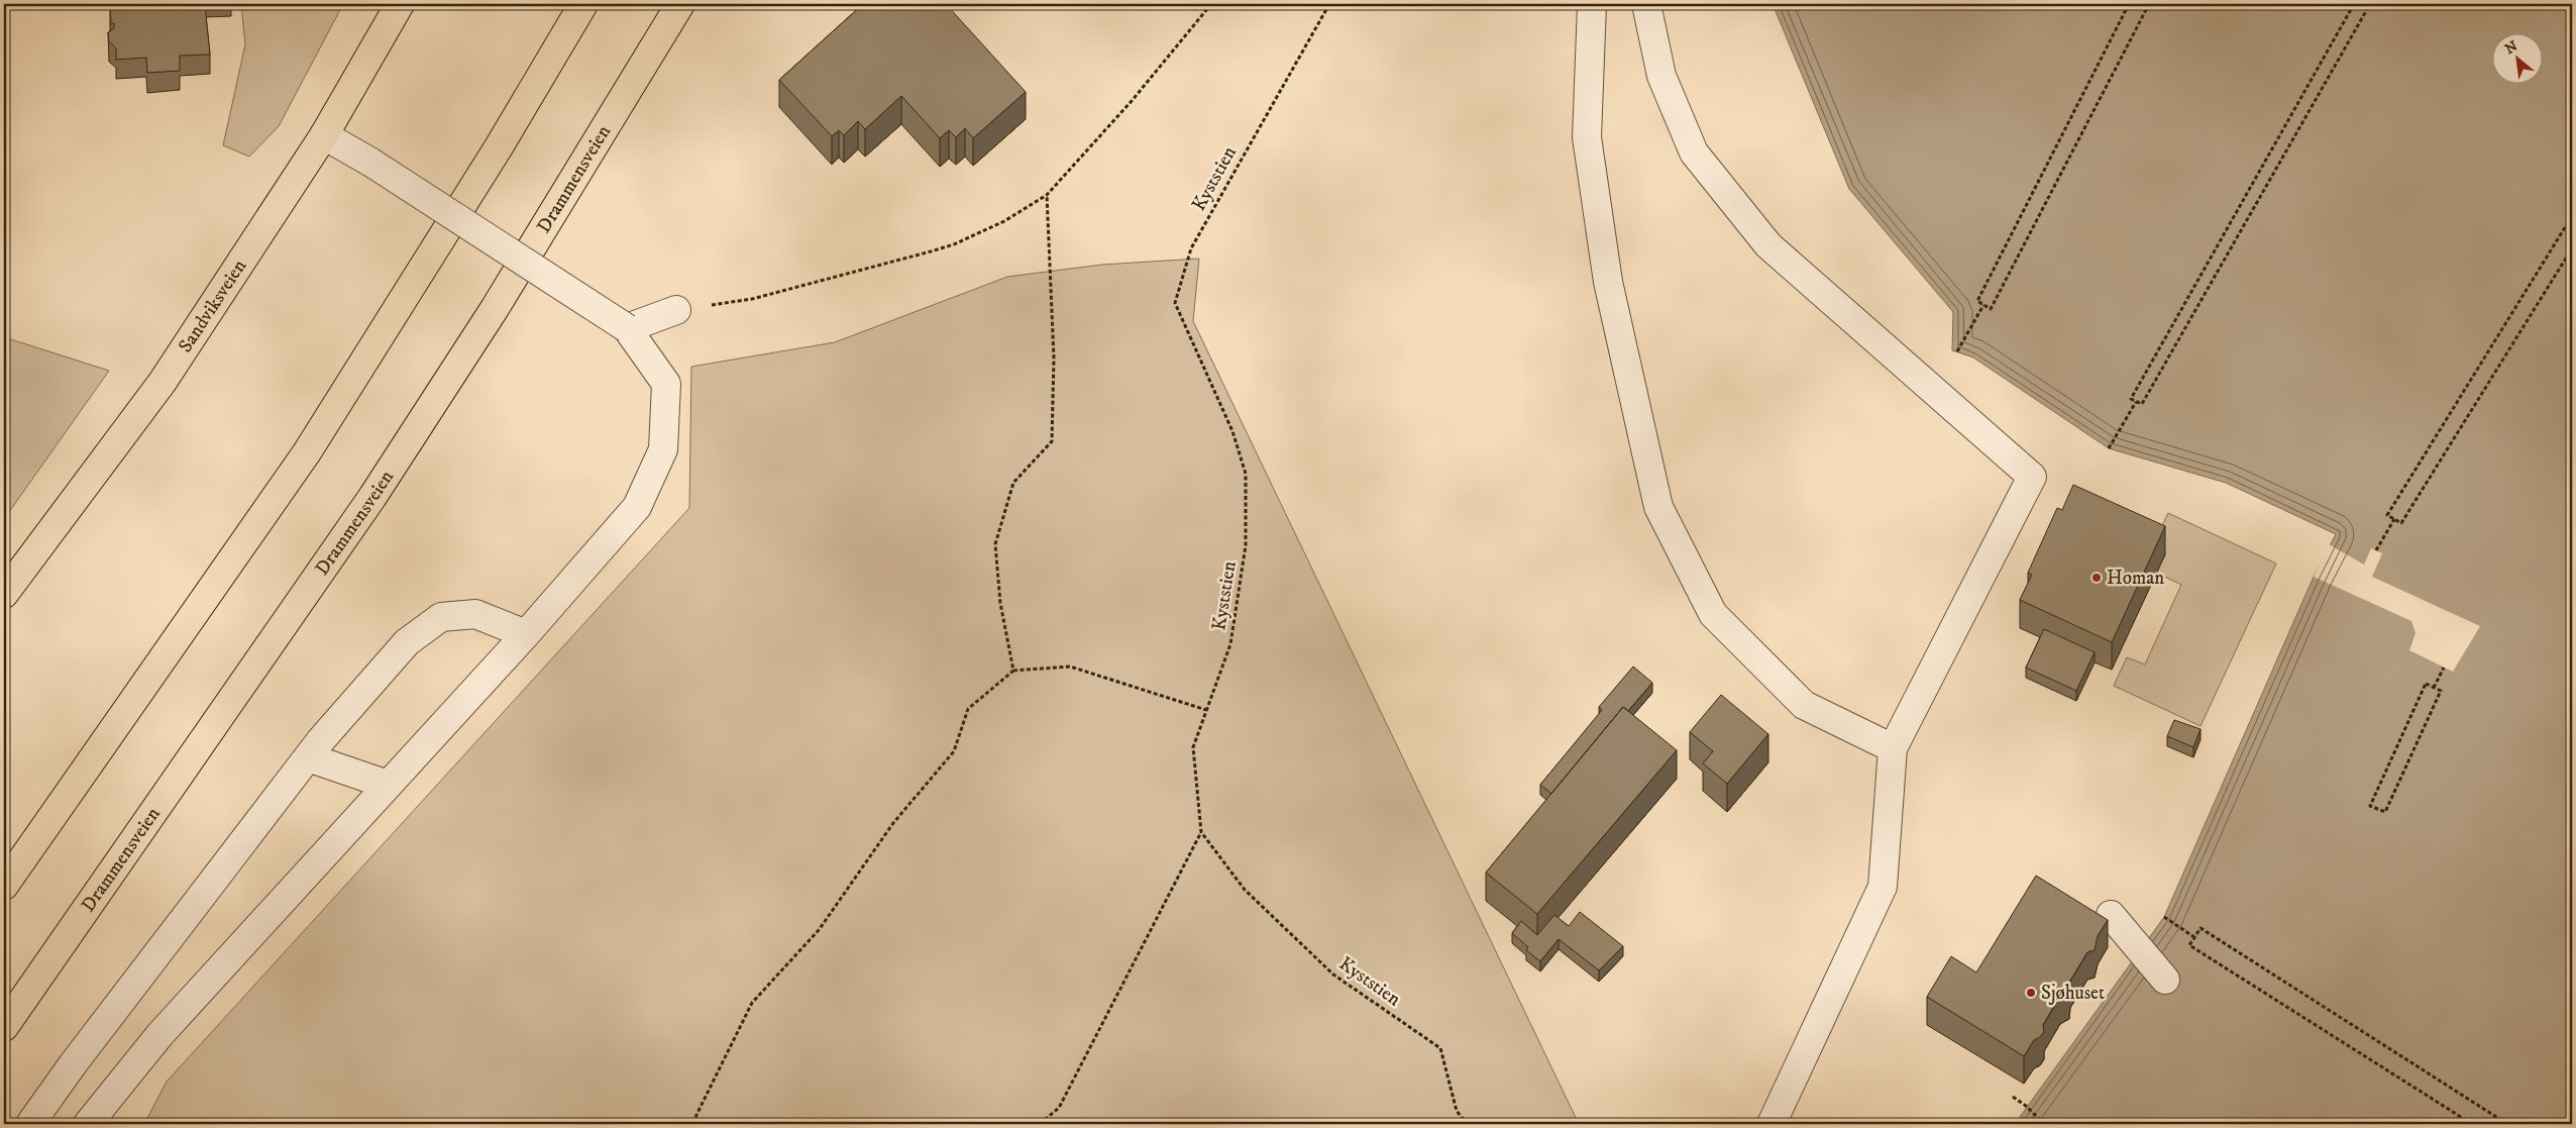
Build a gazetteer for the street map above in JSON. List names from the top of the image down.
{
  "streets": {
    "main road": ["Drammensveien", "Sandviksveien"],
    "path": ["Kyststien"]
  },
  "places": ["Homan", "Sjøhuset"],
  "north": "top left"
}
